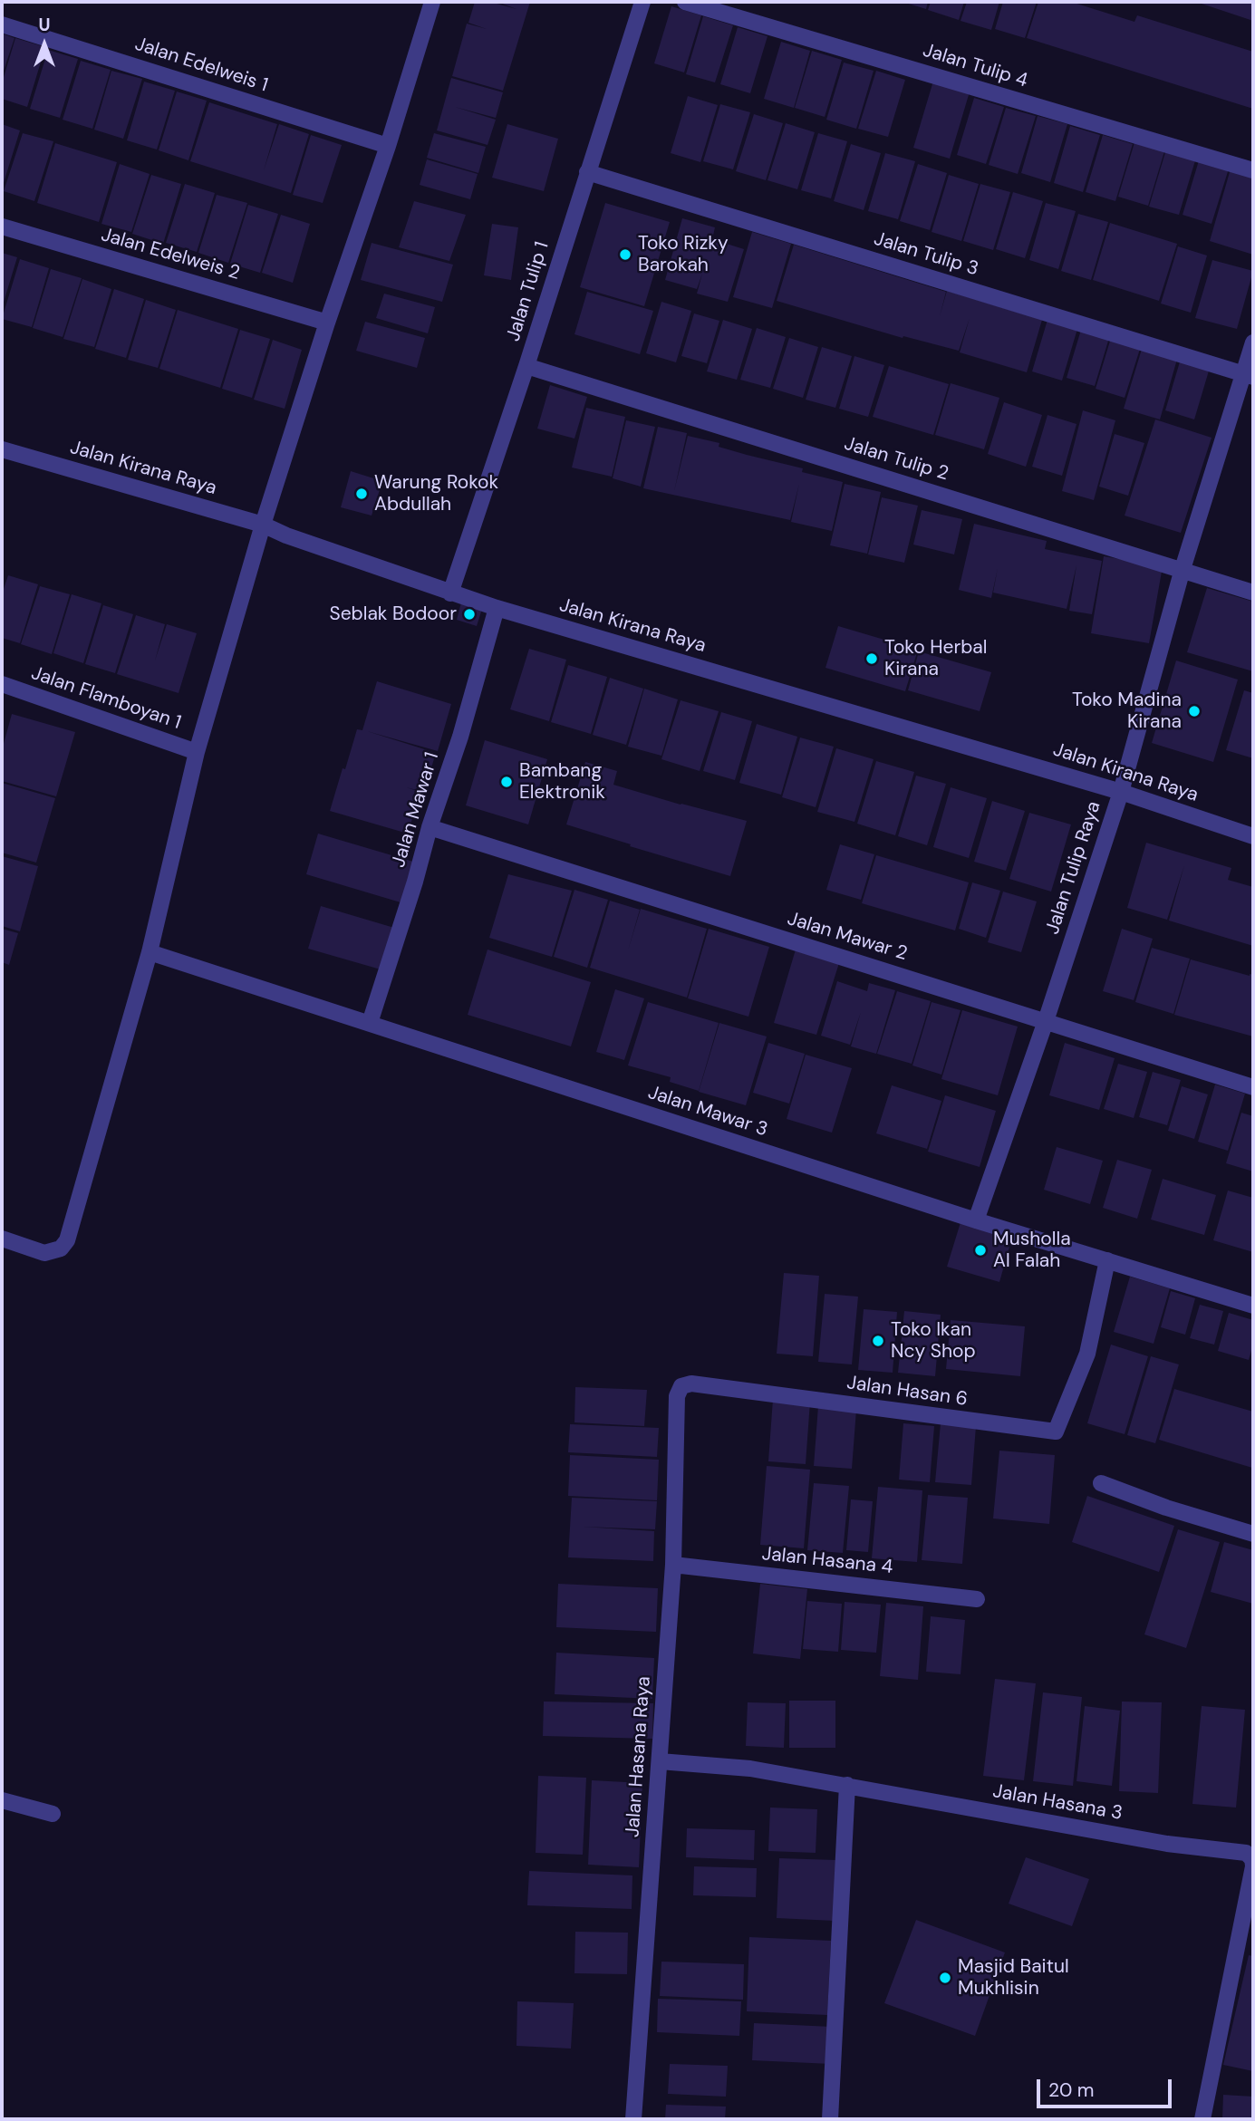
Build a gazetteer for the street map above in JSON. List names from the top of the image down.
{
  "streets": {
    "street": [
      "Jalan Edelweis 1",
      "Jalan Tulip 4",
      "Jalan Edelweis 2",
      "Jalan Tulip 3",
      "Jalan Tulip 1",
      "Jalan Tulip 2",
      "Jalan Kirana Raya",
      "Jalan Flamboyan 1",
      "Jalan Mawar 1",
      "Jalan Tulip Raya",
      "Jalan Mawar 2",
      "Jalan Mawar 3",
      "Jalan Hasan 6",
      "Jalan Hasana 4",
      "Jalan Hasana Raya",
      "Jalan Hasana 3"
    ]
  },
  "crossings": [
    ["Jalan Tulip 3", "Jalan Tulip 1"],
    ["Jalan Tulip 3", "Jalan Tulip Raya"],
    ["Jalan Tulip 1", "Jalan Tulip 2"],
    ["Jalan Tulip 1", "Jalan Kirana Raya"],
    ["Jalan Tulip 2", "Jalan Tulip Raya"],
    ["Jalan Kirana Raya", "Jalan Mawar 1"],
    ["Jalan Kirana Raya", "Jalan Tulip Raya"],
    ["Jalan Mawar 1", "Jalan Mawar 2"],
    ["Jalan Mawar 1", "Jalan Mawar 3"],
    ["Jalan Tulip Raya", "Jalan Mawar 2"],
    ["Jalan Tulip Raya", "Jalan Mawar 3"],
    ["Jalan Mawar 3", "Jalan Hasan 6"],
    ["Jalan Hasan 6", "Jalan Hasana Raya"],
    ["Jalan Hasana 4", "Jalan Hasana Raya"],
    ["Jalan Hasana Raya", "Jalan Hasana 3"]
  ],
  "places": [
    "Toko Rizky Barokah",
    "Warung Rokok Abdullah",
    "Seblak Bodoor",
    "Toko Herbal Kirana",
    "Toko Madina Kirana",
    "Bambang Elektronik",
    "Musholla Al Falah",
    "Toko Ikan Ncy Shop",
    "Masjid Baitul Mukhlisin"
  ],
  "scale_bar": "20 m",
  "north": "top"
}
